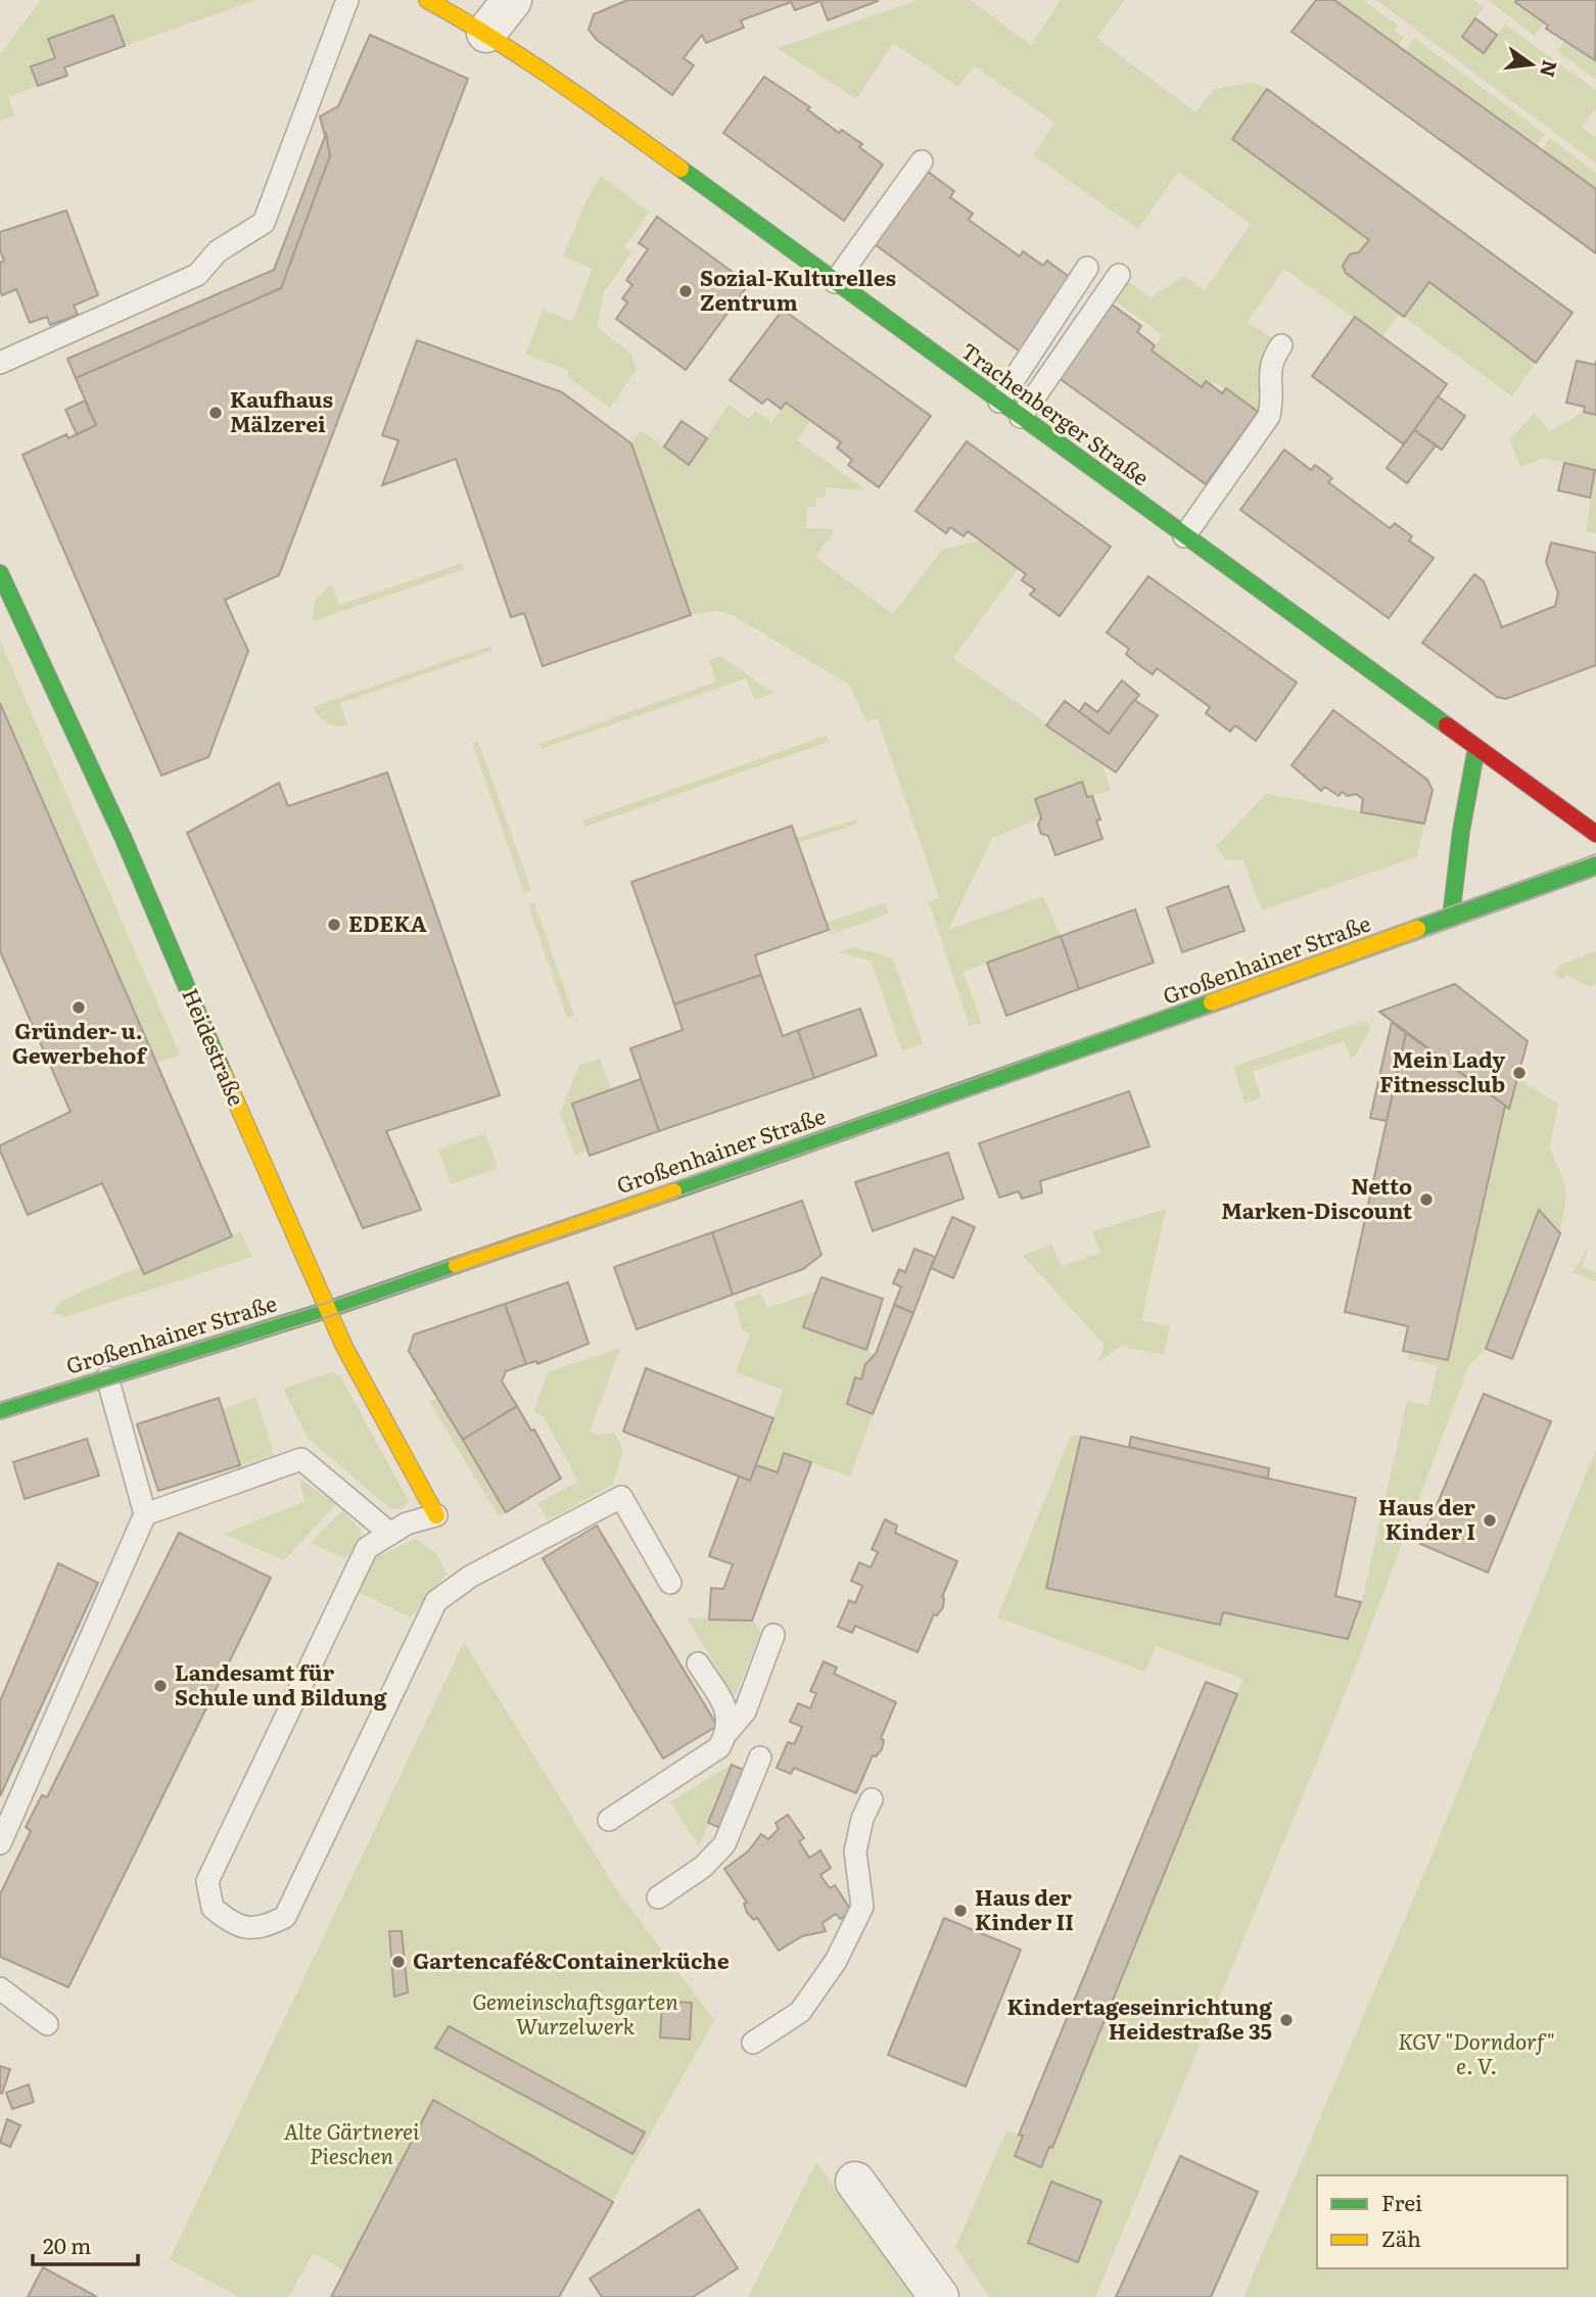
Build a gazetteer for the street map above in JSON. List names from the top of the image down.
{
  "streets": {
    "street": ["Trachenberger Straße", "Großenhainer Straße", "Heidestraße"]
  },
  "crossings": [
    ["Großenhainer Straße", "Heidestraße"]
  ],
  "parks": ["Gemeinschaftsgarten Wurzelwerk", "KGV \"Dorndorf\" e. V.", "Alte Gärtnerei Pieschen"],
  "places": [
    "Sozial-Kulturelles Zentrum",
    "Kaufhaus Mälzerei",
    "EDEKA",
    "Gründer- u. Gewerbehof",
    "Mein Lady Fitnessclub",
    "Netto Marken-Discount",
    "Haus der Kinder I",
    "Landesamt für Schule und Bildung",
    "Haus der Kinder II",
    "Gartencafé&Containerküche",
    "Kindertageseinrichtung Heidestraße 35"
  ],
  "legend": ["Frei", "Zäh"],
  "scale_bar": "20 m",
  "north": "right"
}
